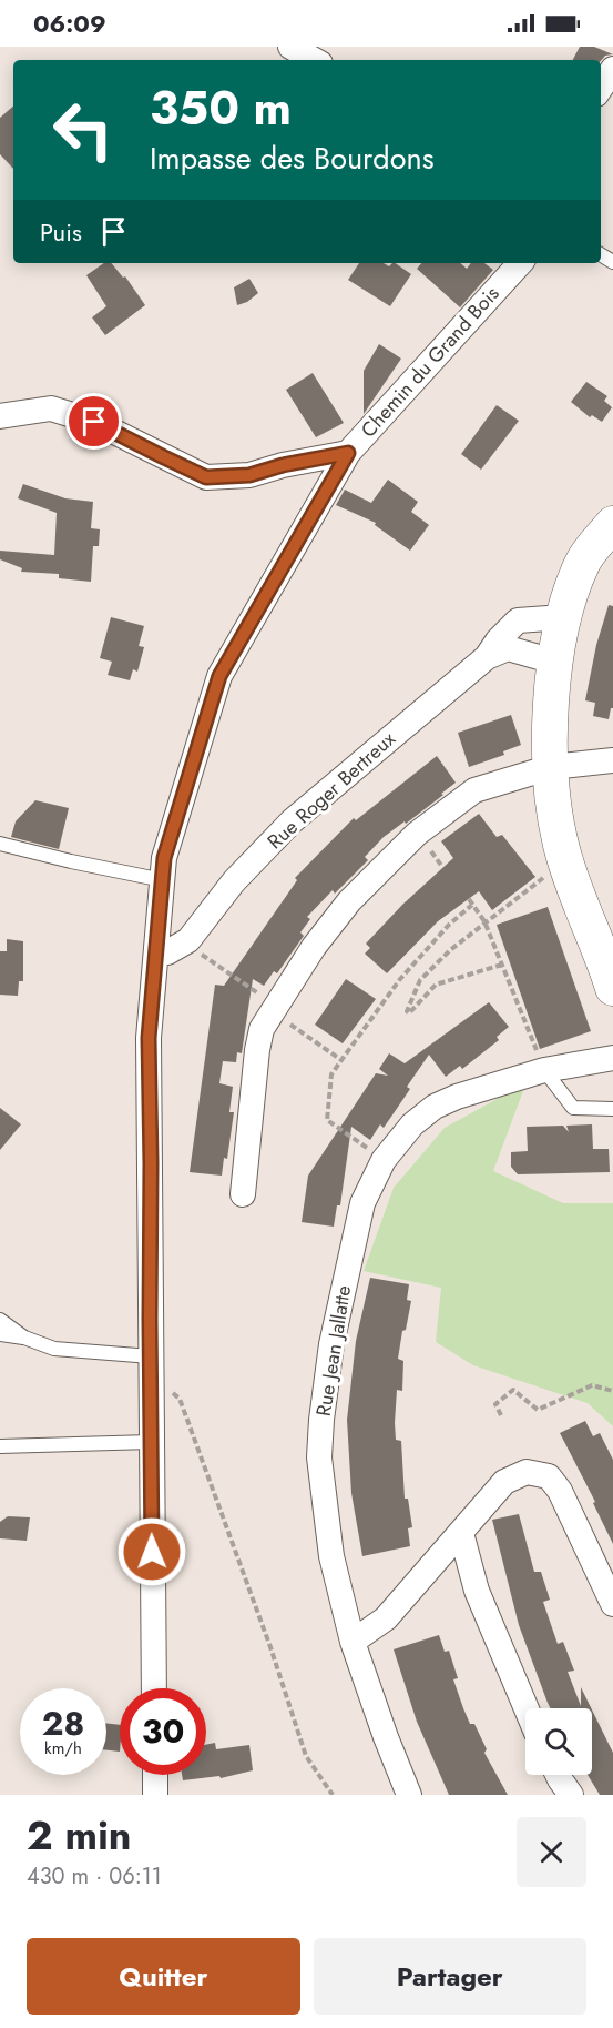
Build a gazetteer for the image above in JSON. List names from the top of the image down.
{
  "streets": {
    "street": ["Chemin du Grand Bois", "Rue Roger Bertreux", "Rue Jean Jallatte"]
  },
  "crossings": [
    ["Chemin du Grand Bois", "Rue Roger Bertreux"]
  ],
  "page": {
    "status": "06:09",
    "turn": ["350 m", "Impasse des Bourdons"],
    "then": "Puis",
    "speed": "28 km/h",
    "limit": "30",
    "heading": ["2 min", "430 m · 06:11"],
    "buttons": ["Quitter", "Partager"]
  }
}
